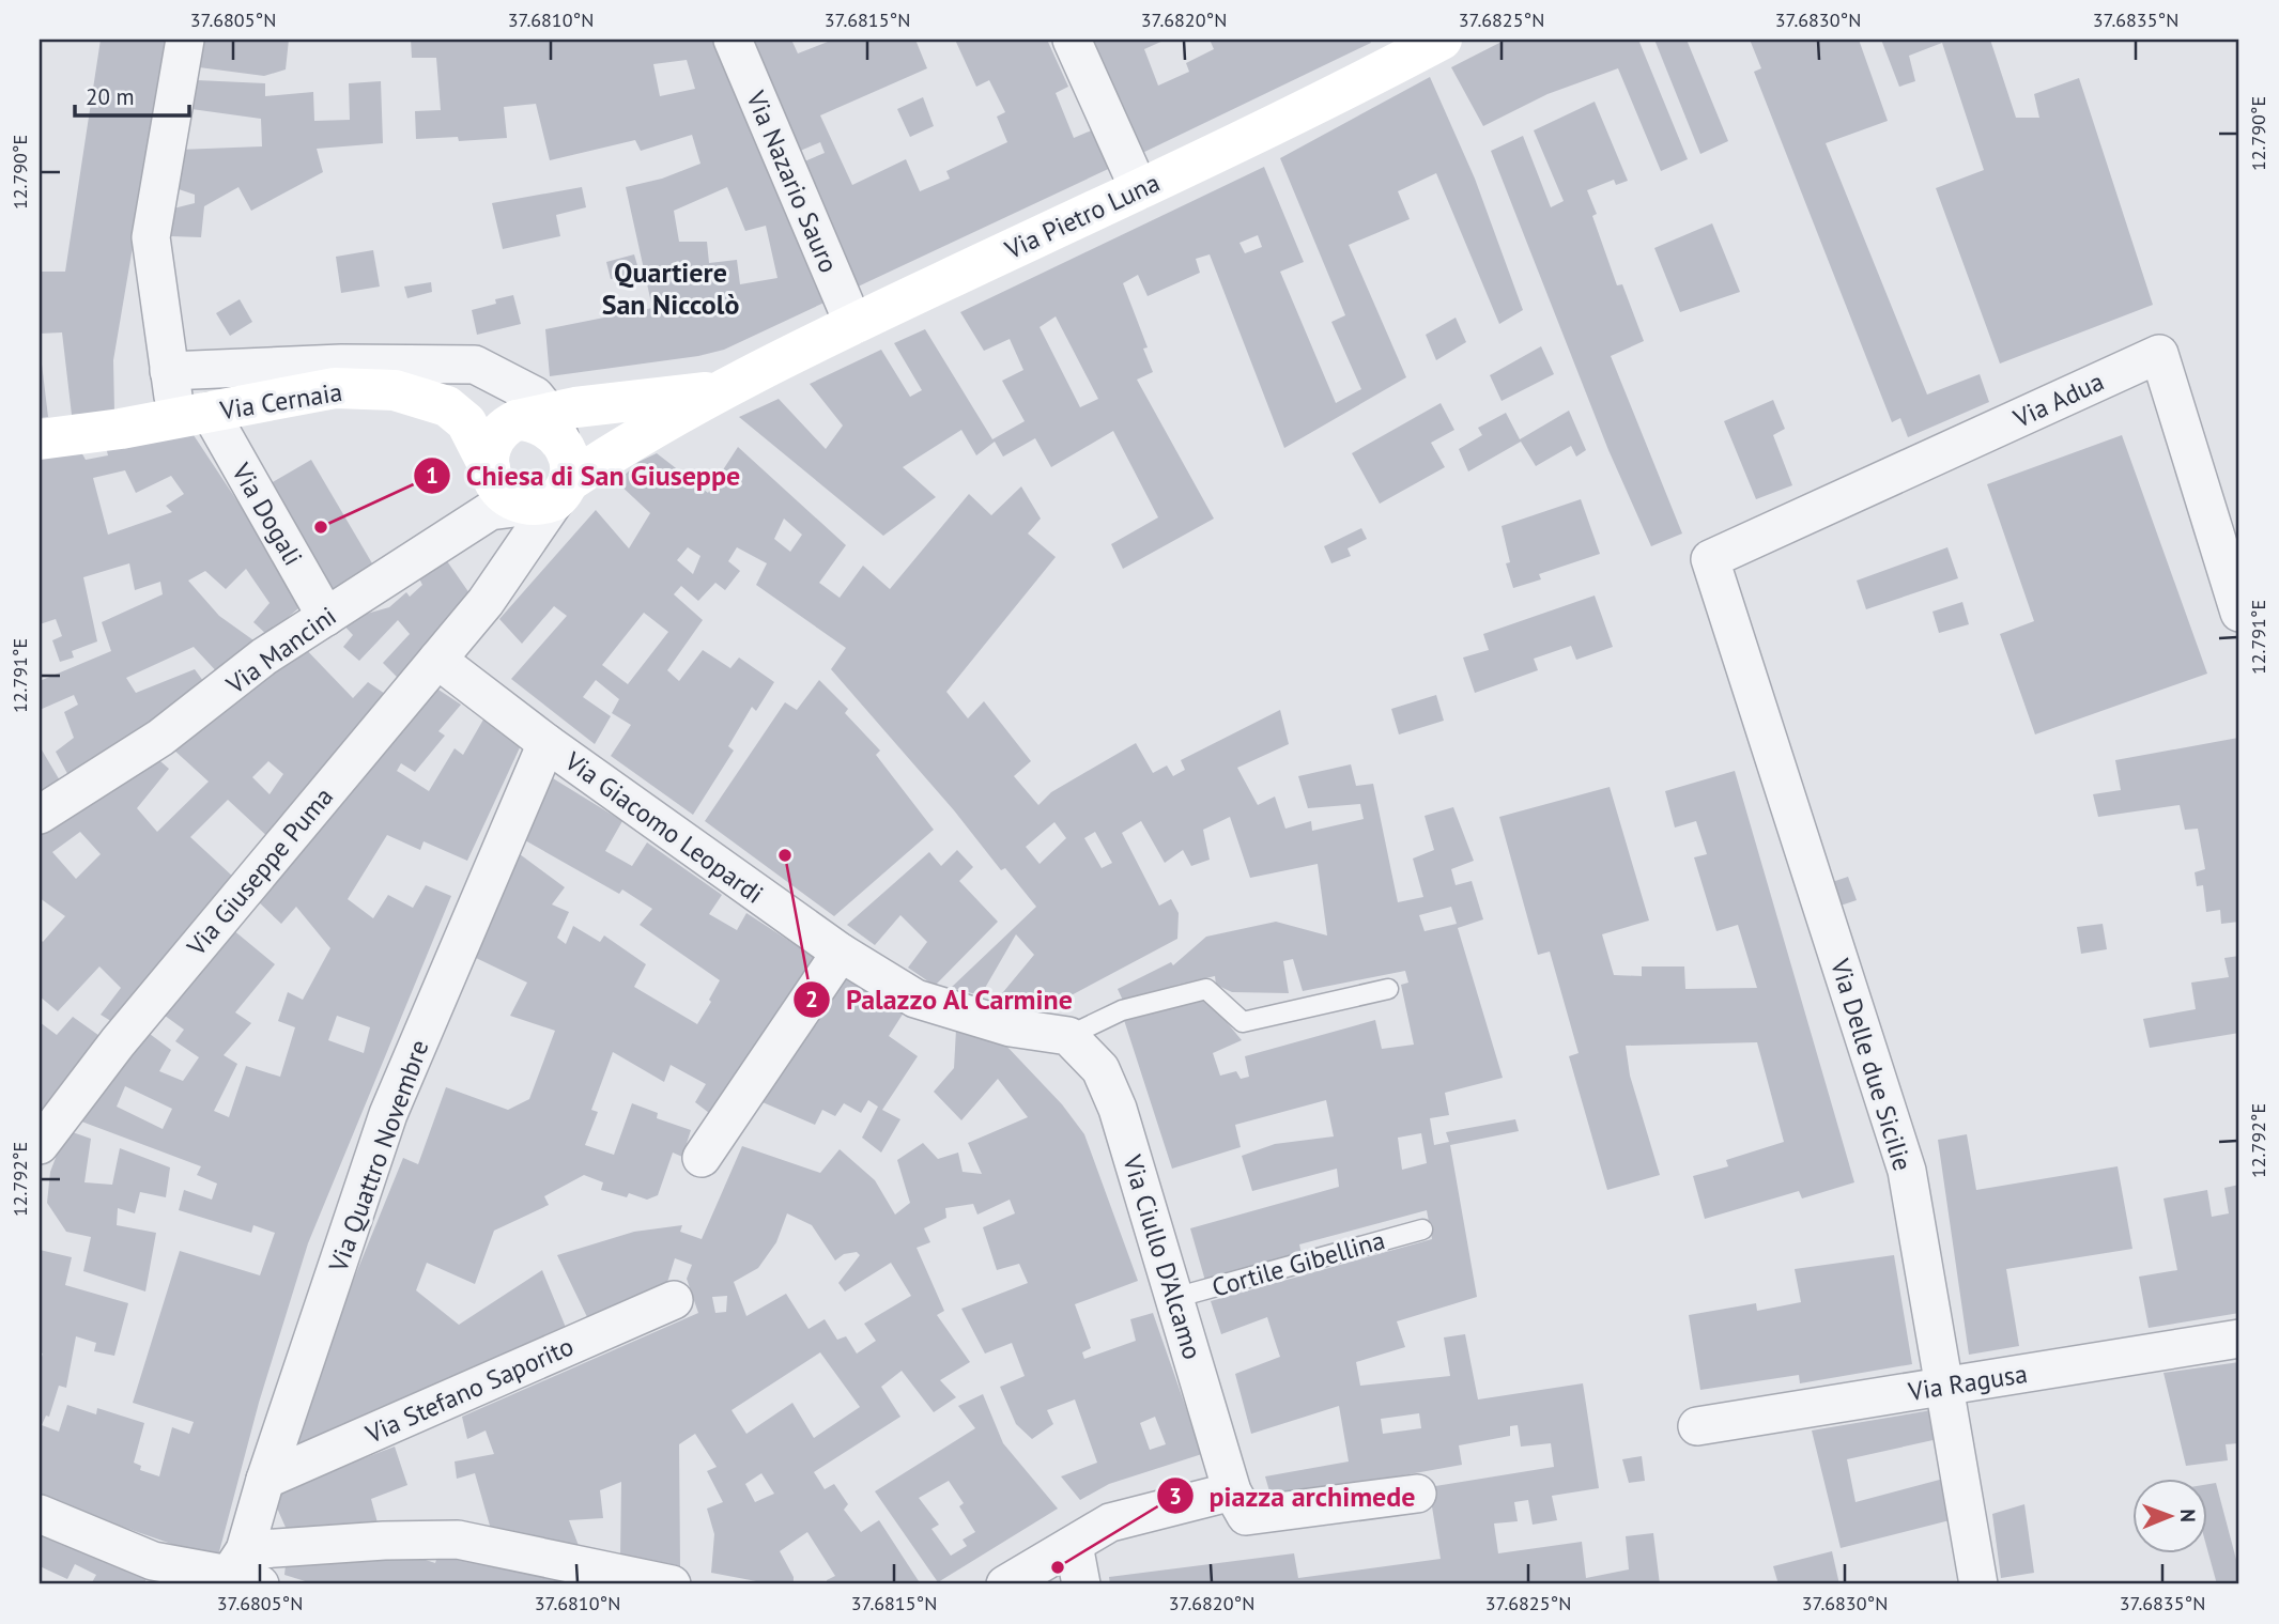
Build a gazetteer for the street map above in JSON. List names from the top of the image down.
{
  "streets": {
    "street": [
      "Via Nazario Sauro",
      "Via Pietro Luna",
      "Via Adua",
      "Via Cernaia",
      "Via Dogali",
      "Via Mancini",
      "Via Giacomo Leopardi",
      "Via Giuseppe Puma",
      "Via Delle due Sicilie",
      "Via Quattro Novembre",
      "Via Ciullo D'Alcamo",
      "Via Ragusa",
      "Via Stefano Saporito"
    ],
    "lane": ["Cortile Gibellina"]
  },
  "crossings": [
    ["Via Nazario Sauro", "Via Pietro Luna"],
    ["Via Pietro Luna", "Via Cernaia"],
    ["Via Pietro Luna", "Via Giuseppe Puma"],
    ["Via Adua", "Via Delle due Sicilie"],
    ["Via Cernaia", "Via Dogali"],
    ["Via Cernaia", "Via Mancini"],
    ["Via Cernaia", "Via Giuseppe Puma"],
    ["Via Dogali", "Via Mancini"],
    ["Via Giacomo Leopardi", "Via Giuseppe Puma"],
    ["Via Giacomo Leopardi", "Via Quattro Novembre"],
    ["Via Giacomo Leopardi", "Via Ciullo D'Alcamo"],
    ["Via Delle due Sicilie", "Via Ragusa"],
    ["Via Quattro Novembre", "Via Stefano Saporito"],
    ["Via Ciullo D'Alcamo", "Cortile Gibellina"]
  ],
  "districts": ["Quartiere San Niccolò"],
  "places": ["Chiesa di San Giuseppe", "Palazzo Al Carmine", "piazza archimede"],
  "scale_bar": "20 m",
  "north": "right",
  "coordinates": [
    "37.6805°N",
    "37.6810°N",
    "37.6815°N",
    "37.6820°N",
    "37.6825°N",
    "37.6830°N",
    "37.6835°N",
    "12.790°E",
    "12.791°E",
    "12.792°E"
  ]
}
